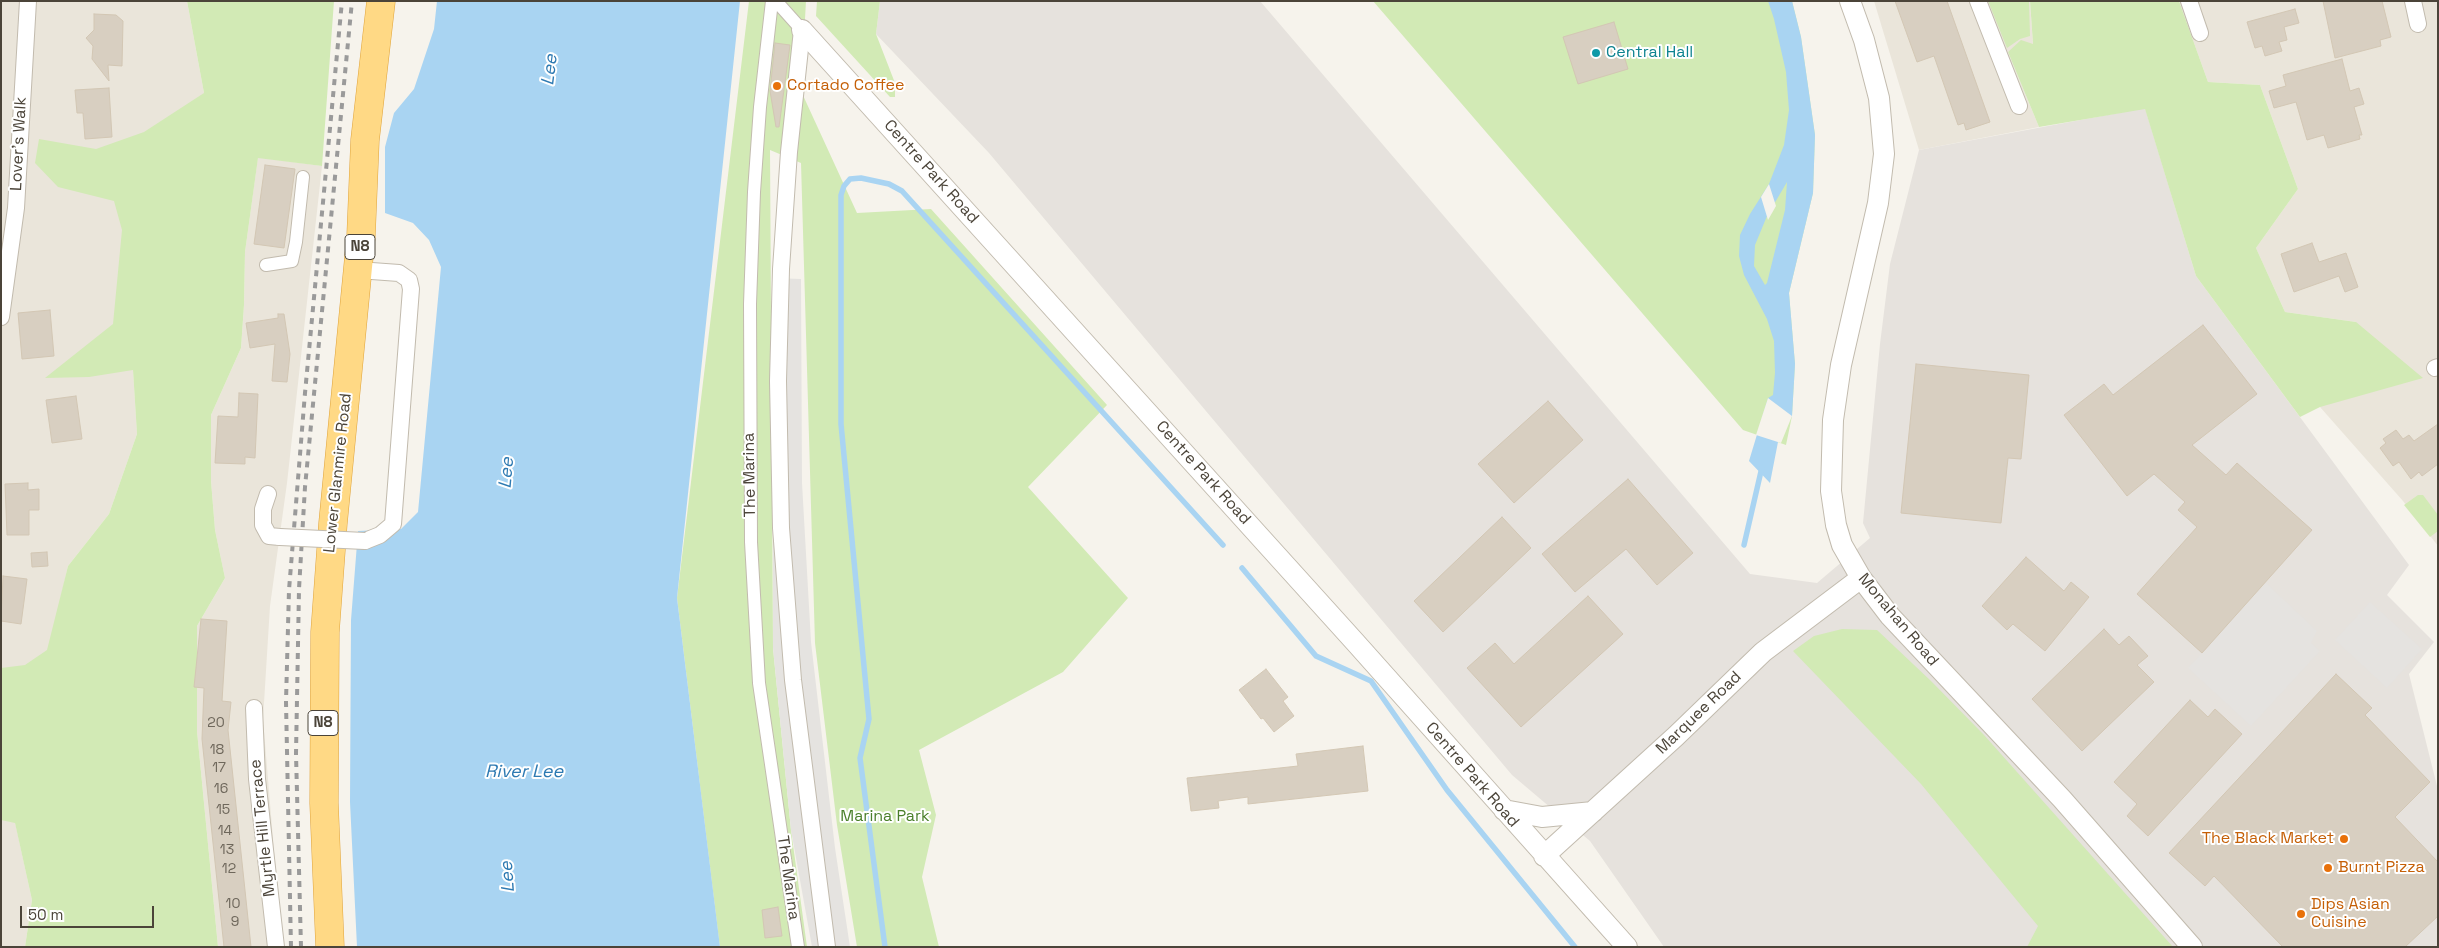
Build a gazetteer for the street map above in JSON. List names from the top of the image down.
{
  "streets": {
    "highway": ["N8", "Lower Glanmire Road"],
    "street": [
      "Lover's Walk",
      "Centre Park Road",
      "The Marina",
      "Monahan Road",
      "Marquee Road",
      "Myrtle Hill Terrace"
    ]
  },
  "crossings": [
    ["Centre Park Road", "The Marina"],
    ["Centre Park Road", "Marquee Road"],
    ["Monahan Road", "Marquee Road"]
  ],
  "water": ["Lee", "River Lee"],
  "parks": ["Marina Park"],
  "places": [
    "Central Hall",
    "Cortado Coffee",
    "The Black Market",
    "Burnt Pizza",
    "Dips Asian Cuisine"
  ],
  "house_numbers": [
    "20",
    "18",
    "17",
    "16",
    "15",
    "14",
    "13",
    "12",
    "10",
    "9"
  ],
  "scale_bar": "50 m"
}
